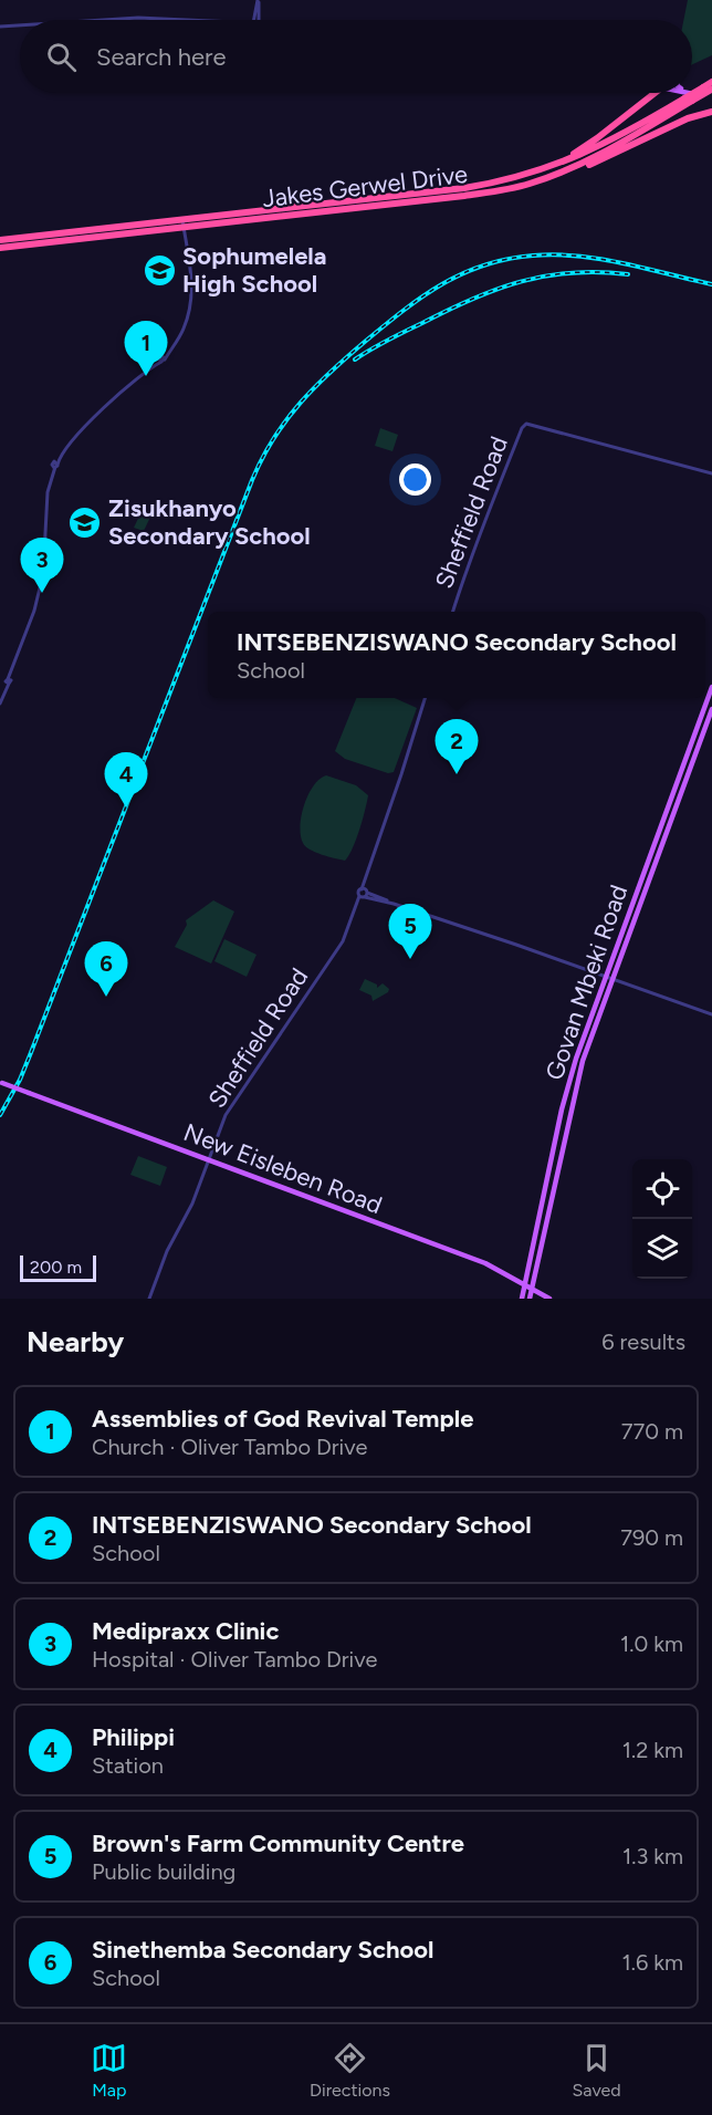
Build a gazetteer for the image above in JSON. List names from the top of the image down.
{
  "streets": {
    "highway": ["Jakes Gerwel Drive"],
    "main road": ["Govan Mbeki Road", "New Eisleben Road"],
    "street": ["Sheffield Road"]
  },
  "crossings": [
    ["Sheffield Road", "New Eisleben Road"],
    ["Govan Mbeki Road", "New Eisleben Road"]
  ],
  "places": {
    "school or university": ["Sophumelela High School", "Zisukhanyo Secondary School"]
  },
  "scale_bar": "200 m",
  "page": {
    "search": "Search here",
    "pins": [
      "1",
      "3",
      "2",
      "4",
      "5",
      "6"
    ],
    "popup": ["INTSEBENZISWANO Secondary School", "School"],
    "scale": "200 m",
    "heading": ["Nearby", "6 results"],
    "list": [
      {
        "mark": "1",
        "name": "Assemblies of God Revival Temple",
        "note": "Church · Oliver Tambo Drive",
        "value": "770 m"
      },
      {
        "mark": "2",
        "name": "INTSEBENZISWANO Secondary School",
        "note": "School",
        "value": "790 m"
      },
      {
        "mark": "3",
        "name": "Medipraxx Clinic",
        "note": "Hospital · Oliver Tambo Drive",
        "value": "1.0 km"
      },
      {
        "mark": "4",
        "name": "Philippi",
        "note": "Station",
        "value": "1.2 km"
      },
      {
        "mark": "5",
        "name": "Brown's Farm Community Centre",
        "note": "Public building",
        "value": "1.3 km"
      },
      {
        "mark": "6",
        "name": "Sinethemba Secondary School",
        "note": "School",
        "value": "1.6 km"
      }
    ],
    "nav": ["Map", "Directions", "Saved"]
  }
}
